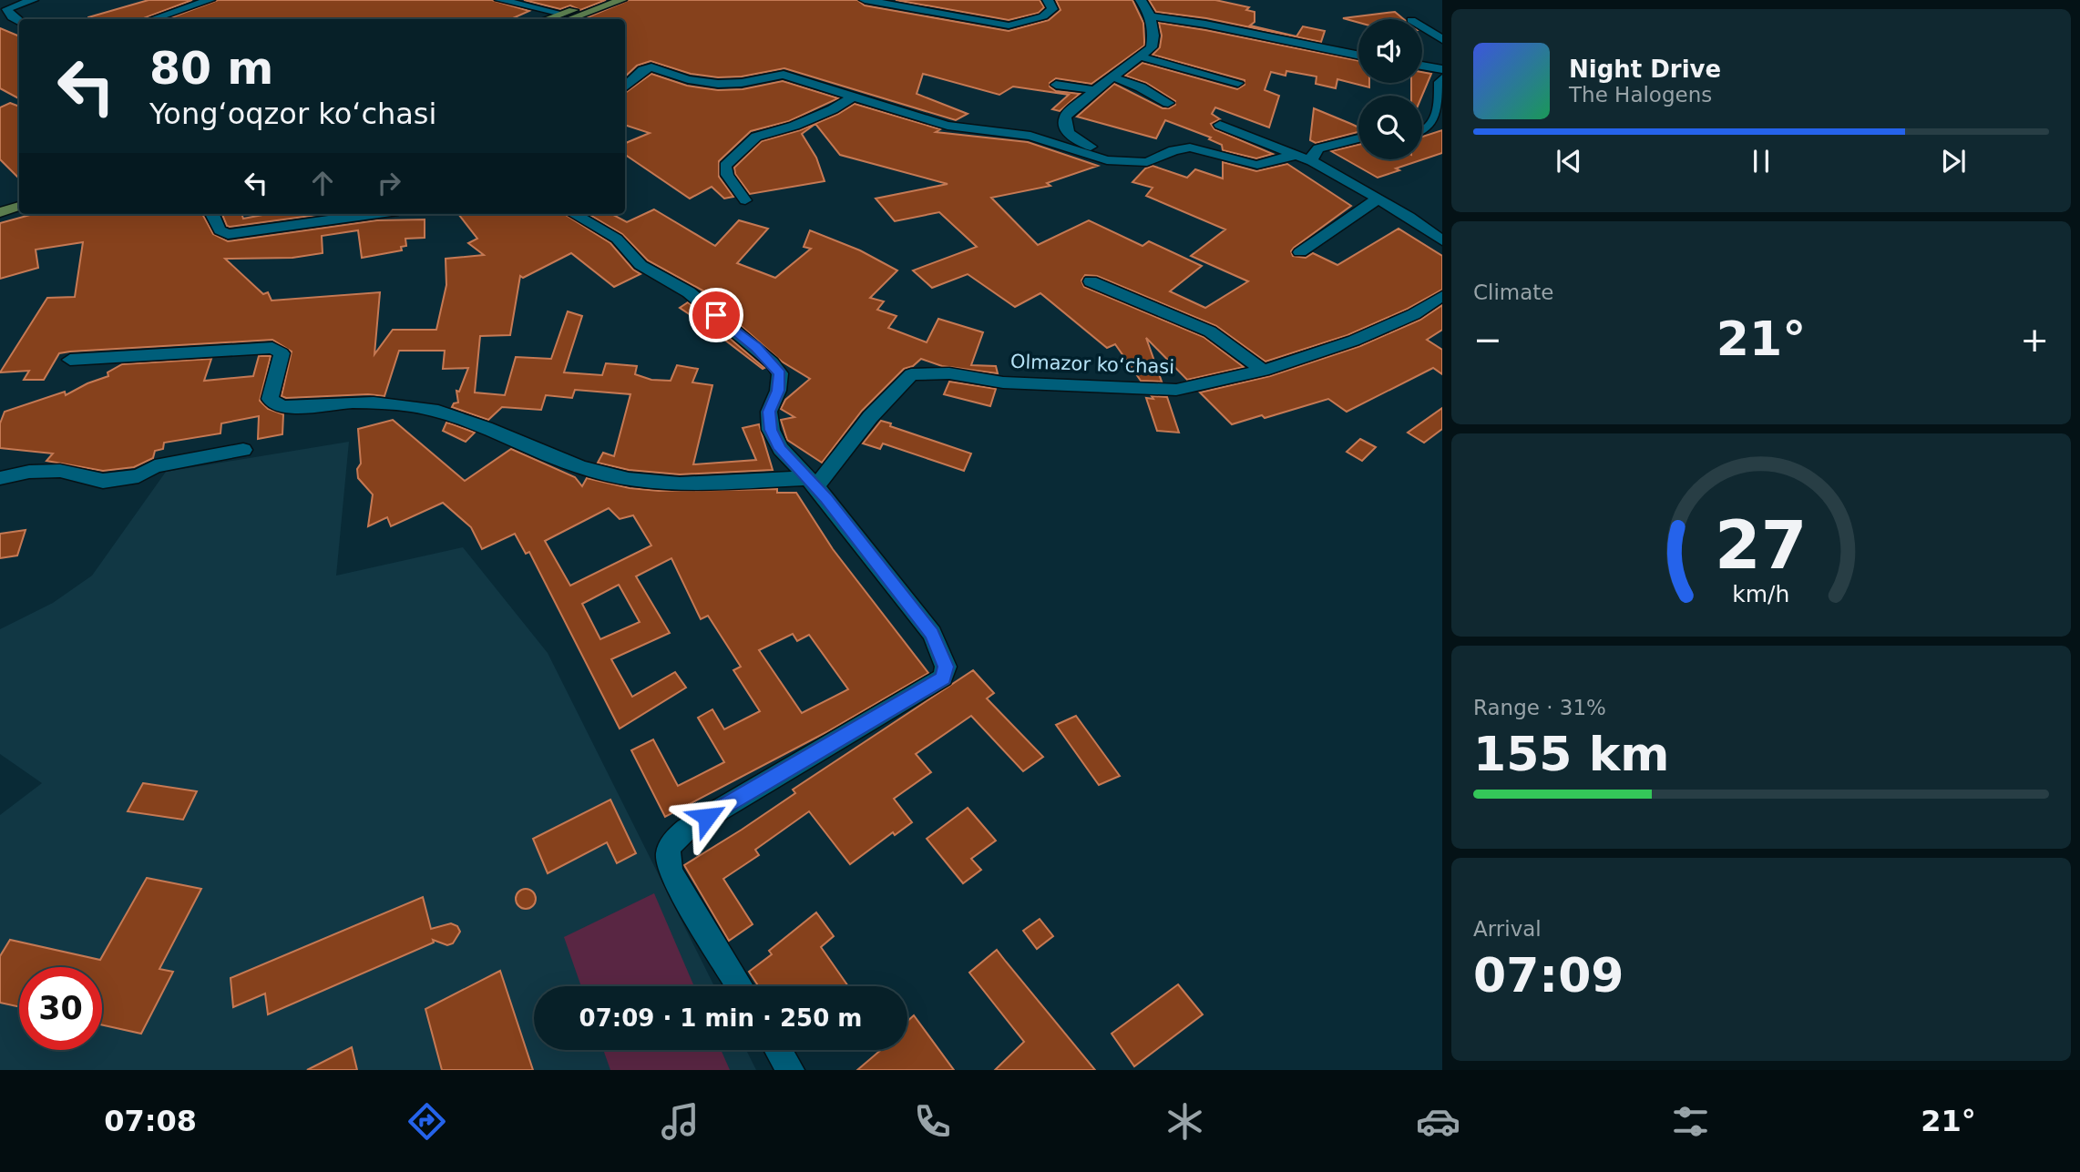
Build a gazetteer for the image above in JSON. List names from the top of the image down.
{
  "streets": {
    "street": ["Olmazor koʻchasi"]
  },
  "page": {
    "turn": ["80 m", "Yongʻoqzor koʻchasi"],
    "song": ["Night Drive", "The Halogens"],
    "tile": [
      "Climate",
      ["Range · 31%", "155 km"],
      ["Arrival", "07:09"]
    ],
    "heat": ["−", "21°", "+"],
    "limit": "30",
    "trip": "07:09 · 1 min · 250 m",
    "tabs": ["07:08", "21°"],
    "gauge": ["27", "km/h"]
  }
}
